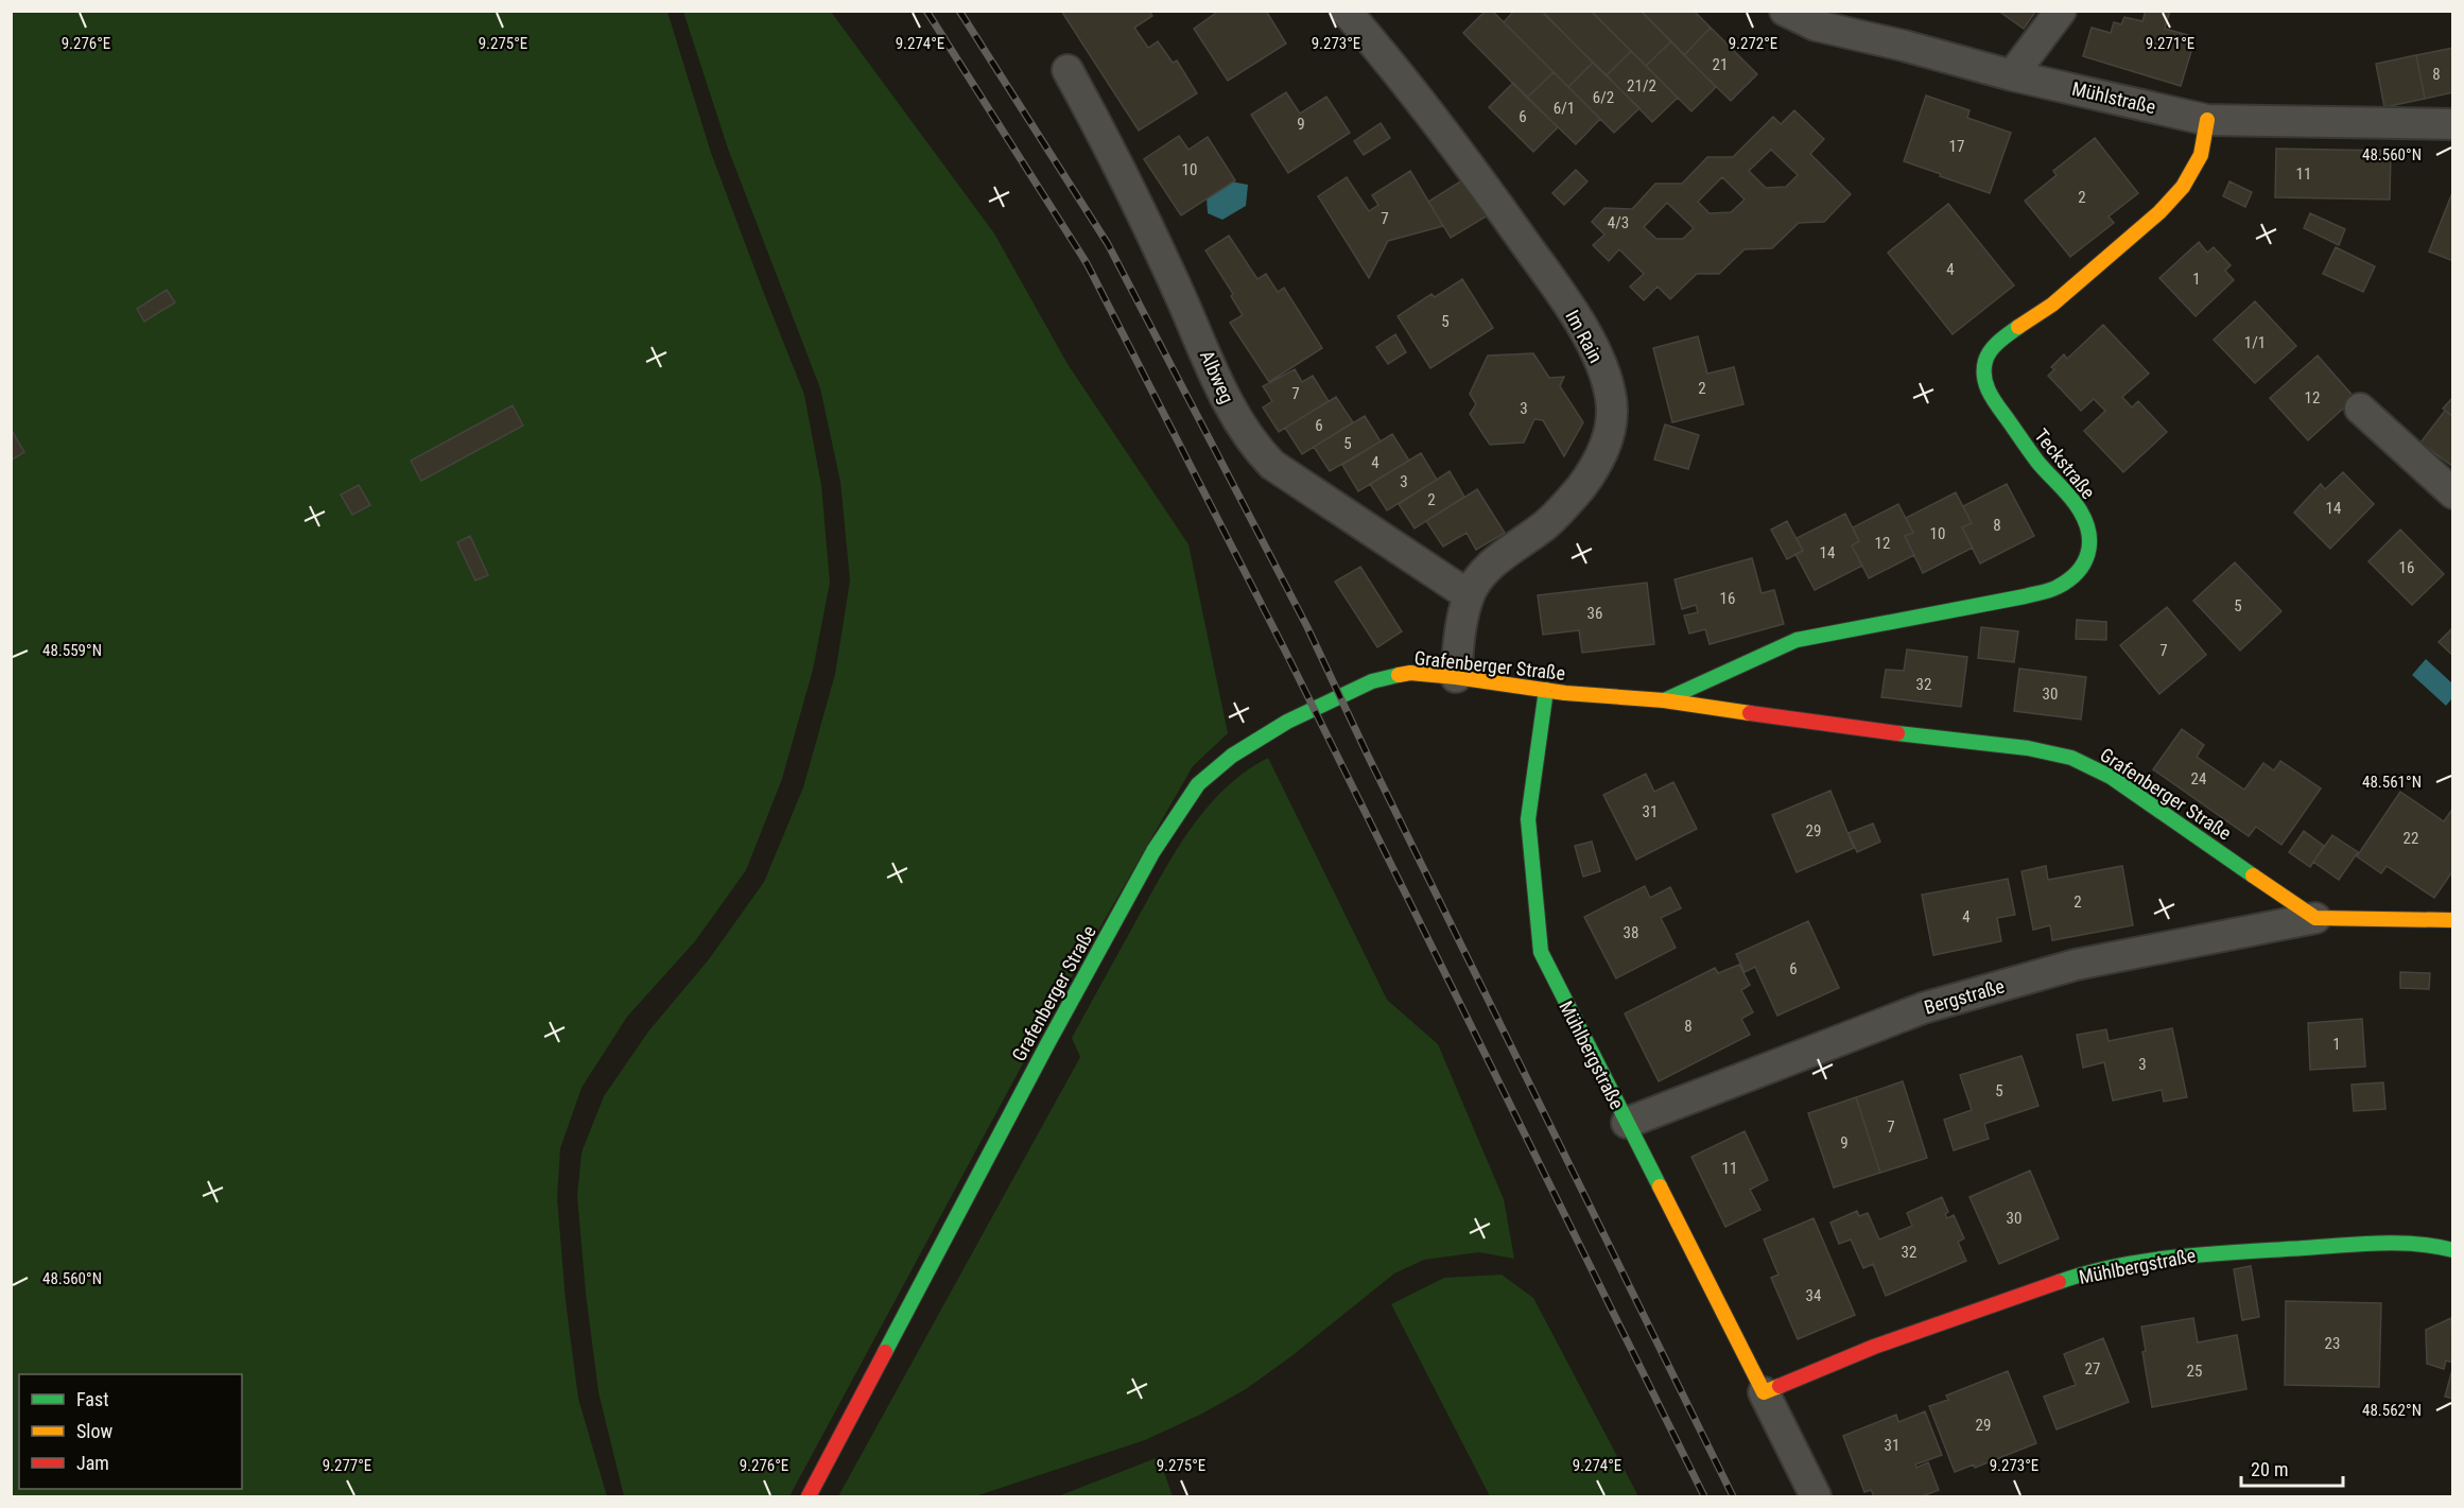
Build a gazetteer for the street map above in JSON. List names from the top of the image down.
{
  "streets": {
    "street": [
      "Mühlstraße",
      "Im Rain",
      "Albweg",
      "Teckstraße",
      "Grafenberger Straße",
      "Bergstraße",
      "Mühlbergstraße"
    ]
  },
  "crossings": [
    ["Mühlstraße", "Teckstraße"],
    ["Im Rain", "Albweg"],
    ["Im Rain", "Grafenberger Straße"],
    ["Teckstraße", "Grafenberger Straße"],
    ["Grafenberger Straße", "Bergstraße"],
    ["Grafenberger Straße", "Mühlbergstraße"],
    ["Bergstraße", "Mühlbergstraße"]
  ],
  "house_numbers": [
    "21",
    "8",
    "21/2",
    "6/2",
    "6/1",
    "6",
    "9",
    "17",
    "10",
    "11",
    "2",
    "7",
    "4/3",
    "4",
    "1",
    "5",
    "1/1",
    "2",
    "7",
    "12",
    "3",
    "6",
    "5",
    "4",
    "3",
    "2",
    "14",
    "8",
    "10",
    "12",
    "14",
    "16",
    "16",
    "5",
    "36",
    "7",
    "32",
    "30",
    "24",
    "31",
    "29",
    "22",
    "2",
    "4",
    "38",
    "6",
    "8",
    "1",
    "3",
    "5",
    "7",
    "9",
    "11",
    "30",
    "32",
    "34",
    "23",
    "27",
    "25",
    "29",
    "31"
  ],
  "legend": ["Fast", "Slow", "Jam"],
  "scale_bar": "20 m",
  "coordinates": [
    "9.276°E",
    "9.275°E",
    "9.274°E",
    "9.273°E",
    "9.272°E",
    "9.271°E",
    "48.560°N",
    "48.559°N",
    "48.561°N",
    "48.562°N",
    "9.277°E"
  ]
}
